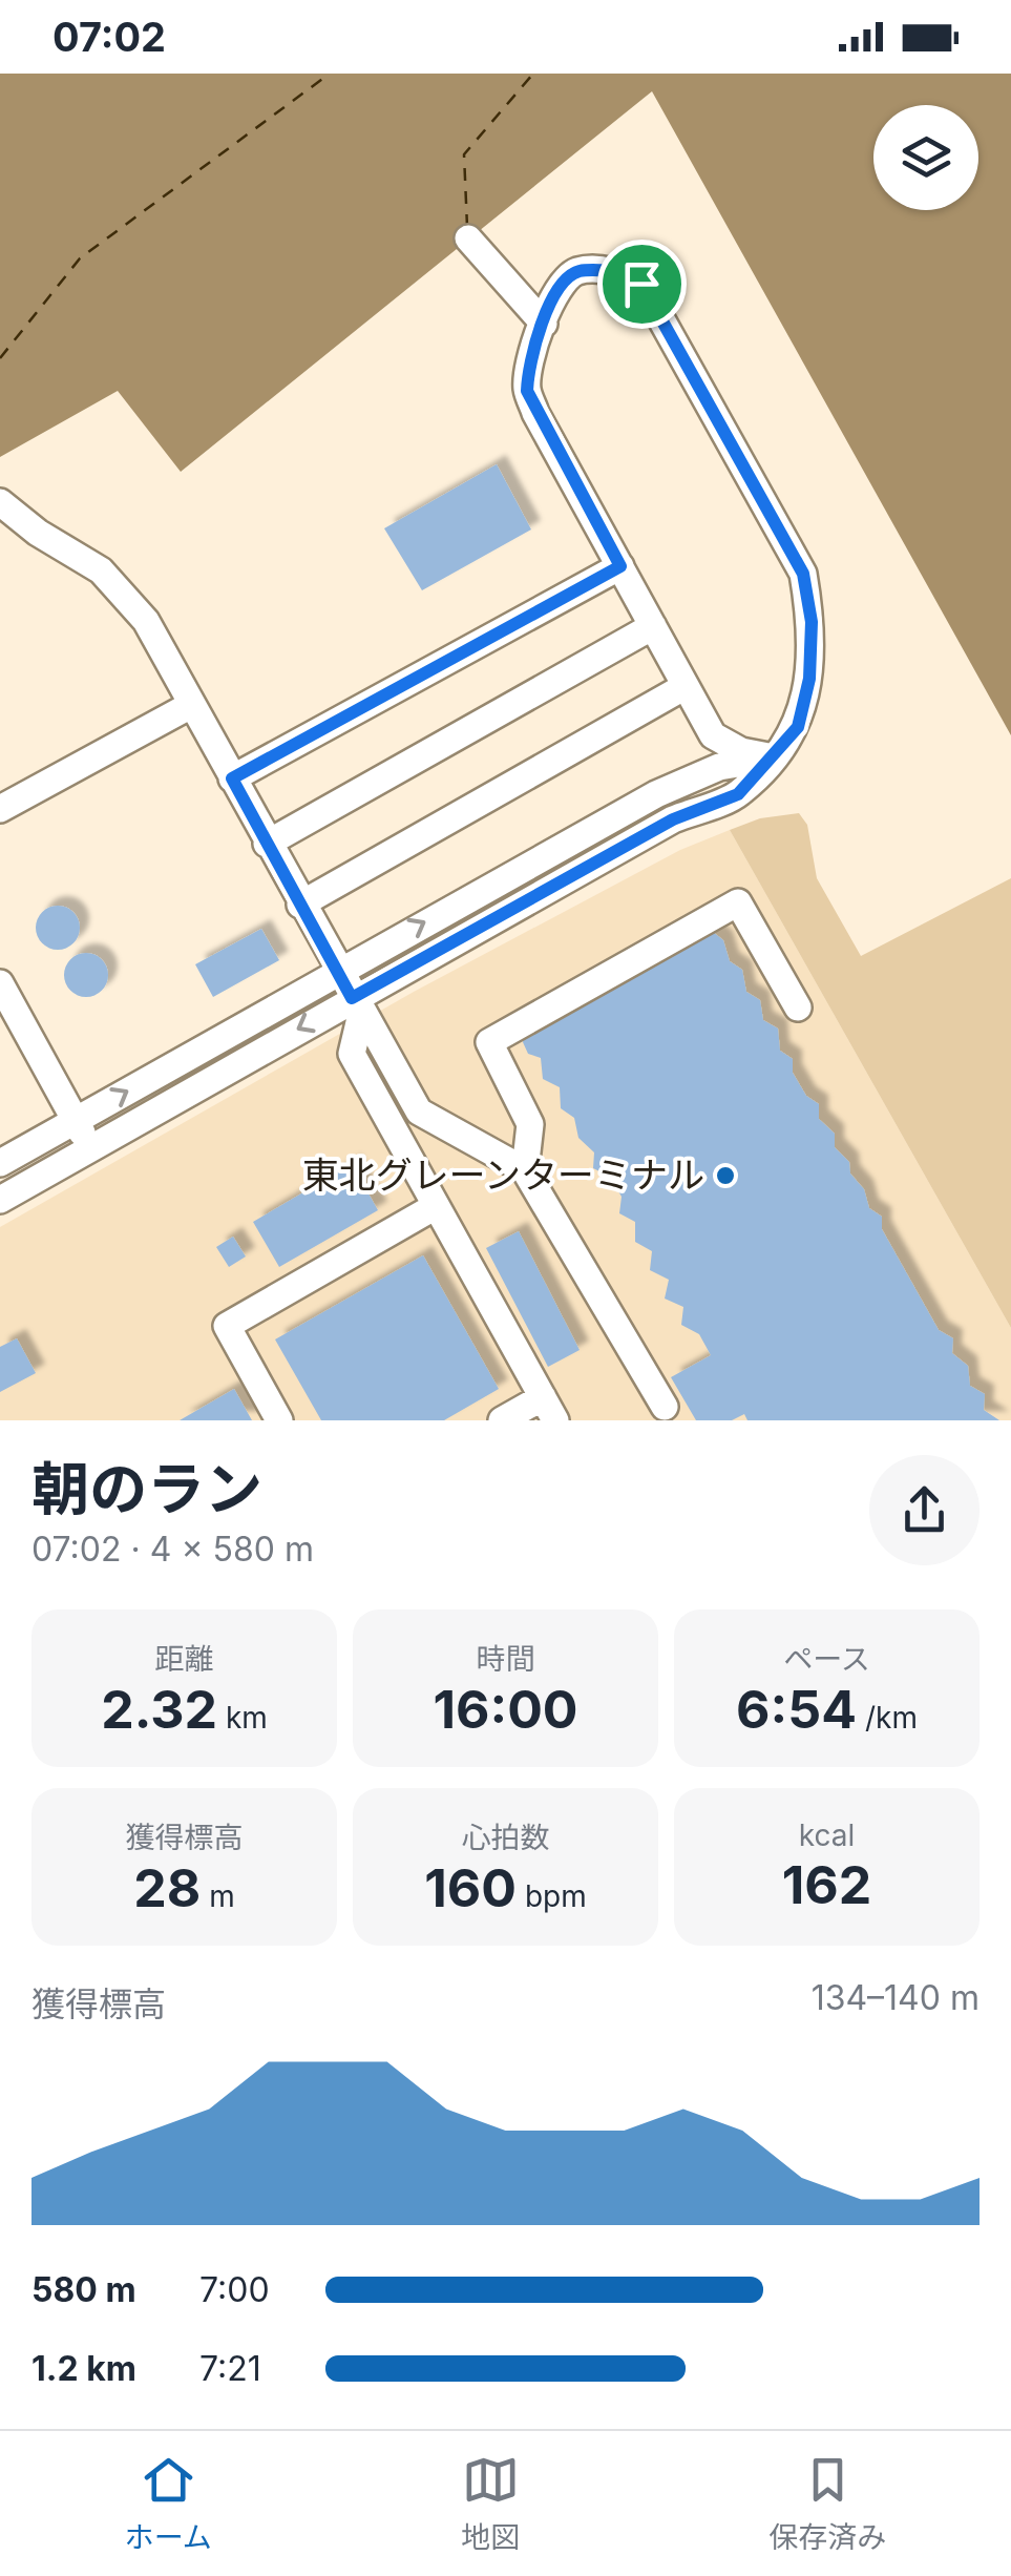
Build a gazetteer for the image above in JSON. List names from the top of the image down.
{
  "places": ["東北グレーンターミナル"],
  "page": {
    "status": "07:02",
    "heading": ["朝のラン", "07:02 · 4 × 580 m"],
    "stats": [
      ["距離", "2.32 km"],
      ["時間", "16:00"],
      ["ペース", "6:54 /km"],
      ["獲得標高", "28 m"],
      ["心拍数", "160 bpm"],
      ["kcal", "162"]
    ],
    "chart": ["獲得標高", "134–140 m"],
    "list": [
      {
        "name": "580 m",
        "note": "7:00"
      },
      {
        "name": "1.2 km",
        "note": "7:21"
      }
    ],
    "tabs": ["ホーム", "地図", "保存済み"]
  }
}
